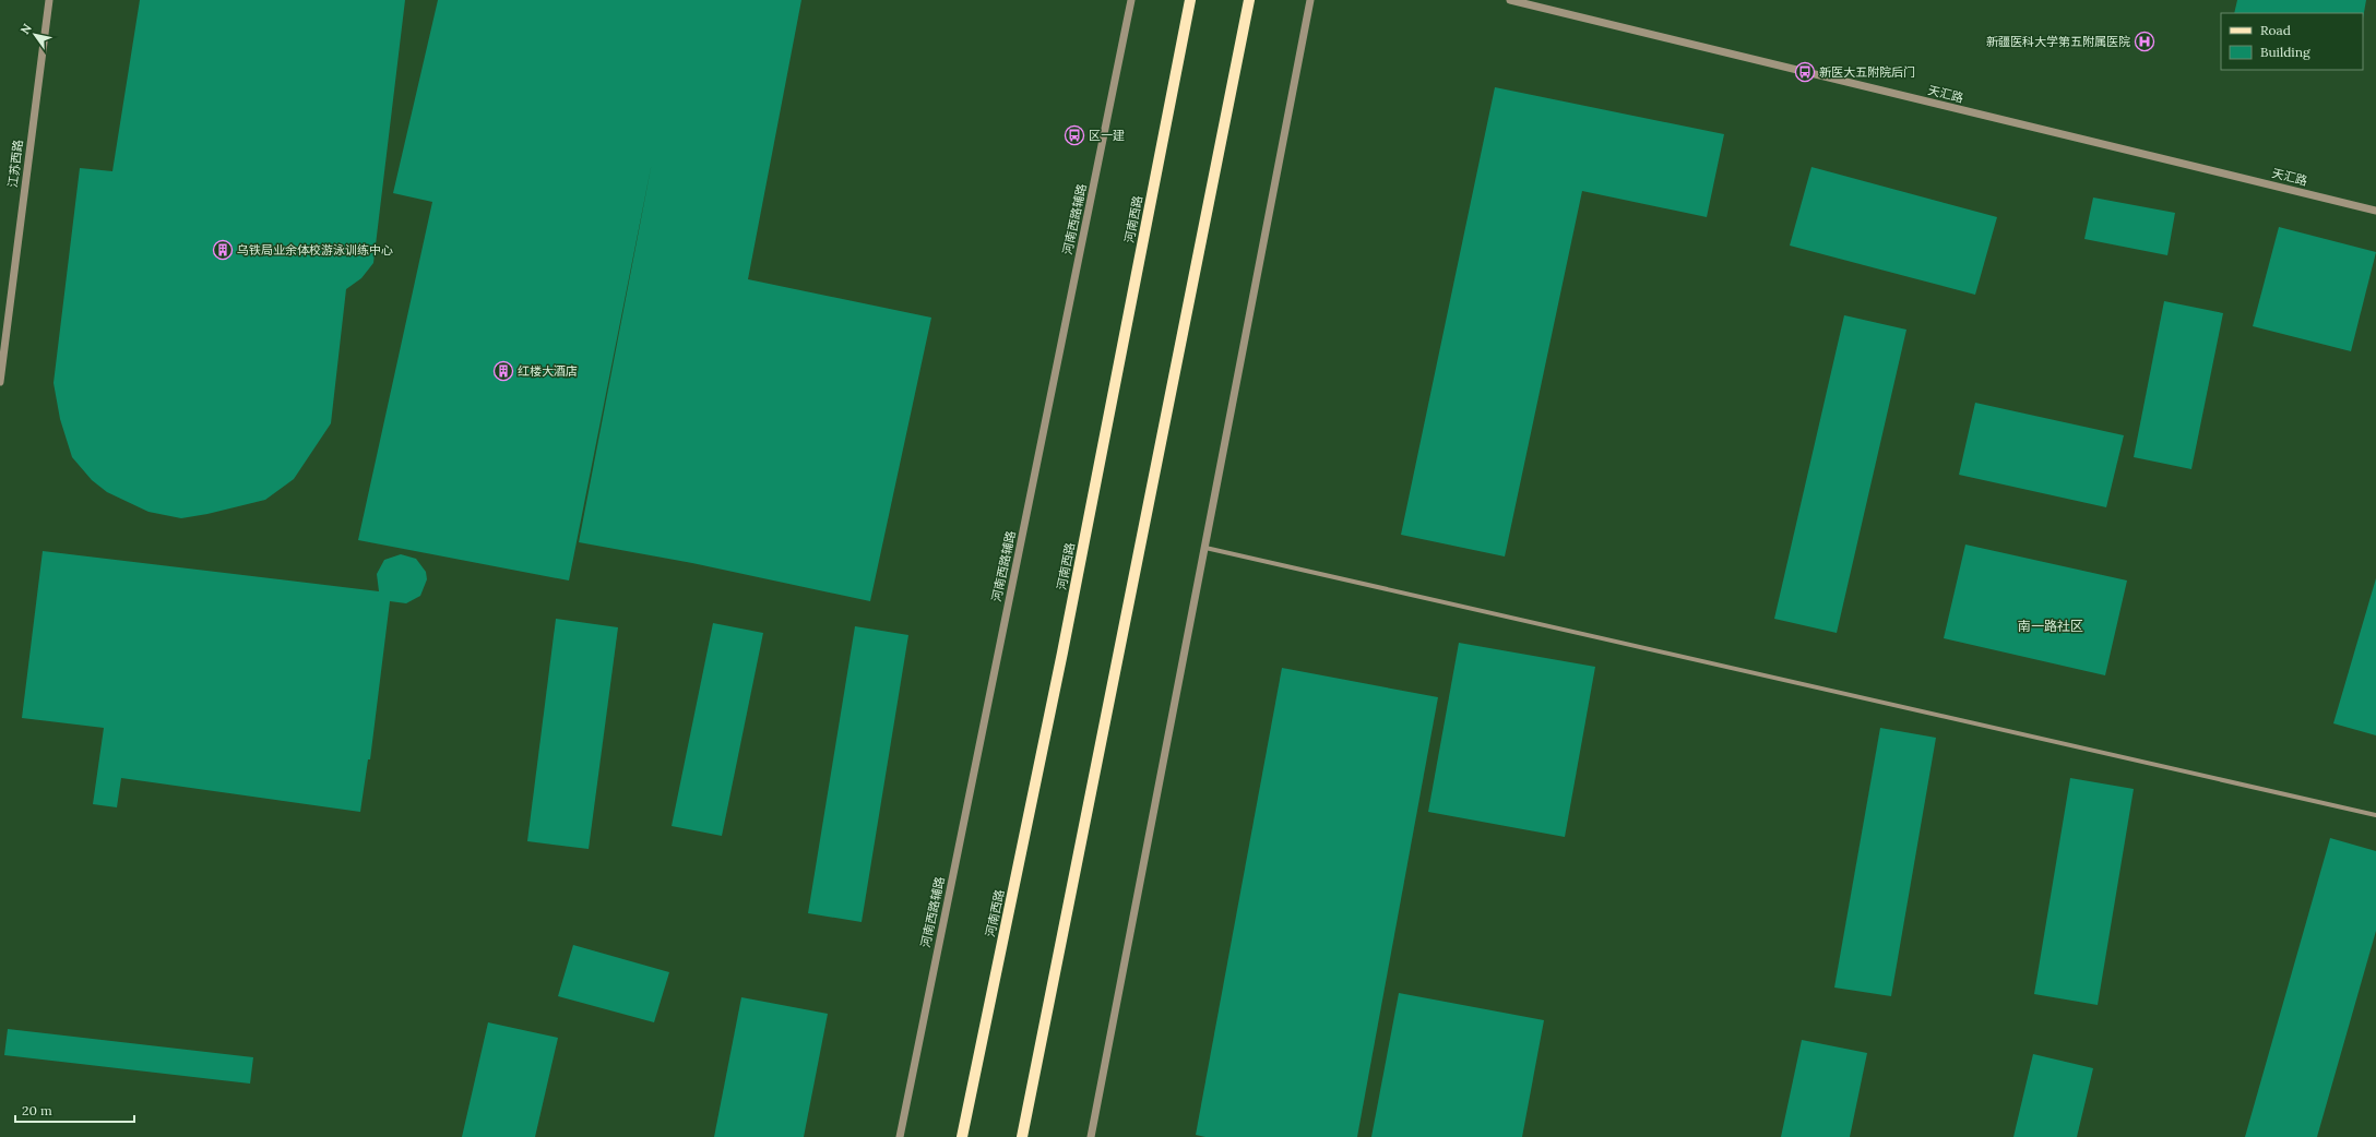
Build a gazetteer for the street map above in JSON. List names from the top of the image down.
{
  "streets": {
    "main road": ["河南西路"],
    "street": ["天汇路", "江苏西路", "河南西路辅路"]
  },
  "districts": ["南一路社区"],
  "places": {
    "hospital": ["新疆医科大学第五附属医院"],
    "bus stop": ["新医大五附院后门", "区一建"],
    "building": ["乌铁局业余体校游泳训练中心", "红楼大酒店"]
  },
  "legend": ["Road", "Building"],
  "scale_bar": "20 m",
  "north": "top left"
}
